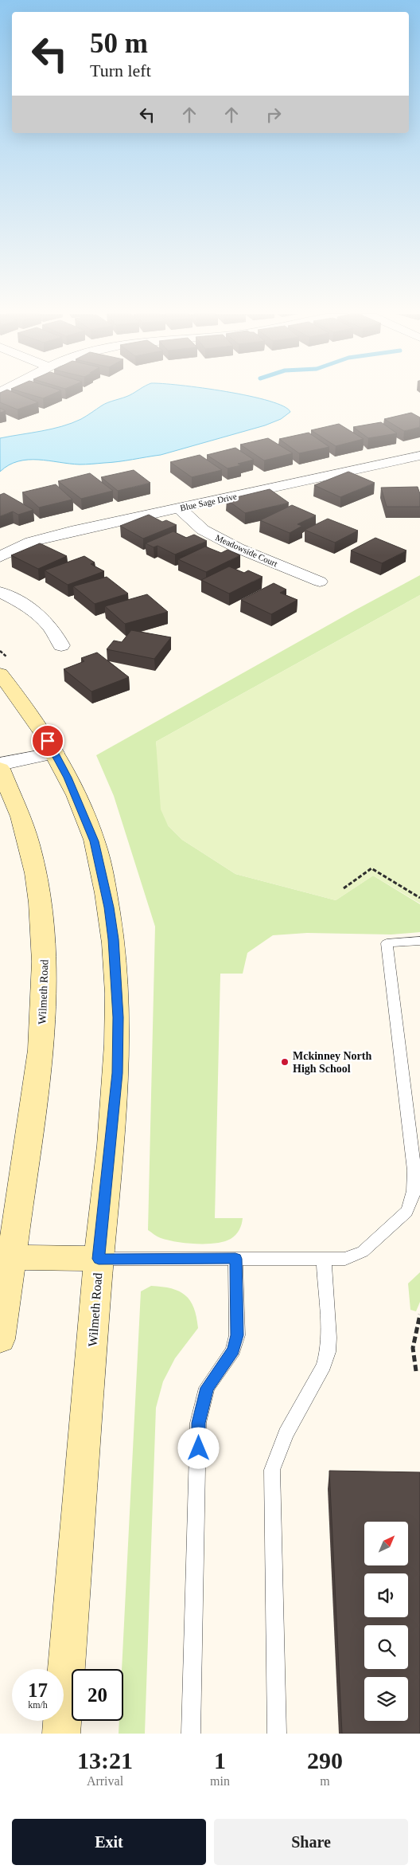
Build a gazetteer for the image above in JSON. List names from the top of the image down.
{
  "streets": {
    "main road": ["Wilmeth Road"],
    "street": ["Blue Sage Drive", "Meadowside Court"]
  },
  "crossings": [
    ["Blue Sage Drive", "Meadowside Court"]
  ],
  "places": ["Mckinney North High School"],
  "north": "top right",
  "page": {
    "turn": ["50 m", "Turn left"],
    "speed": "17 km/h",
    "limit": "20",
    "eta": [
      "13:21",
      "Arrival",
      "1",
      "min",
      "290",
      "m"
    ],
    "buttons": ["Exit", "Share"]
  }
}
